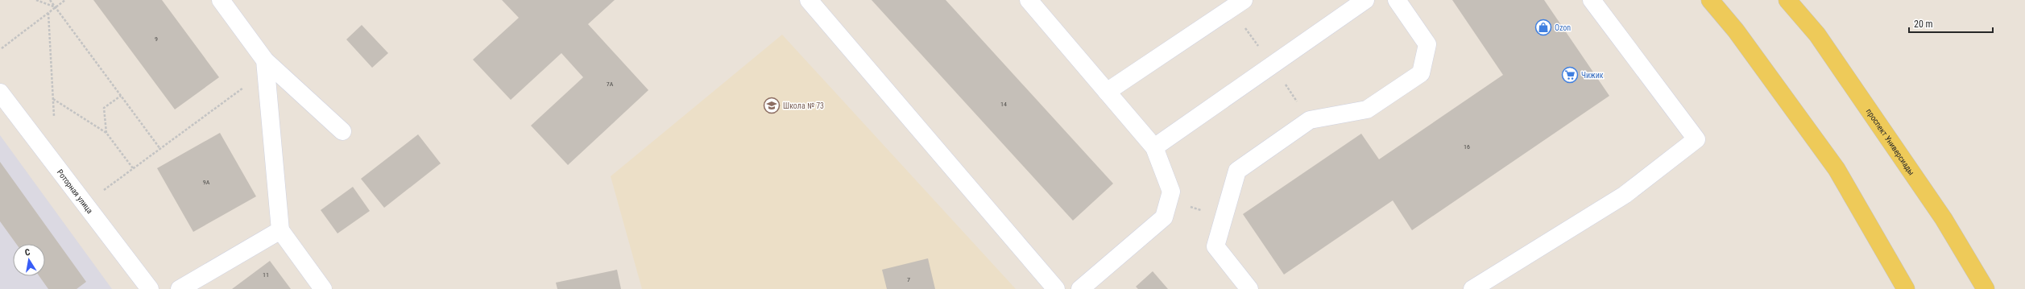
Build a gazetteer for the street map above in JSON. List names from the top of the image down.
{
  "streets": {
    "main road": ["проспект Универсиады"],
    "street": ["Роторная улица"]
  },
  "places": {
    "shop": ["Ozon"],
    "supermarket": ["Чижик"],
    "school or university": ["Школа № 73"]
  },
  "house_numbers": [
    "9",
    "7А",
    "14",
    "16",
    "9А",
    "11",
    "7"
  ],
  "scale_bar": "20 m",
  "north": "top"
}
